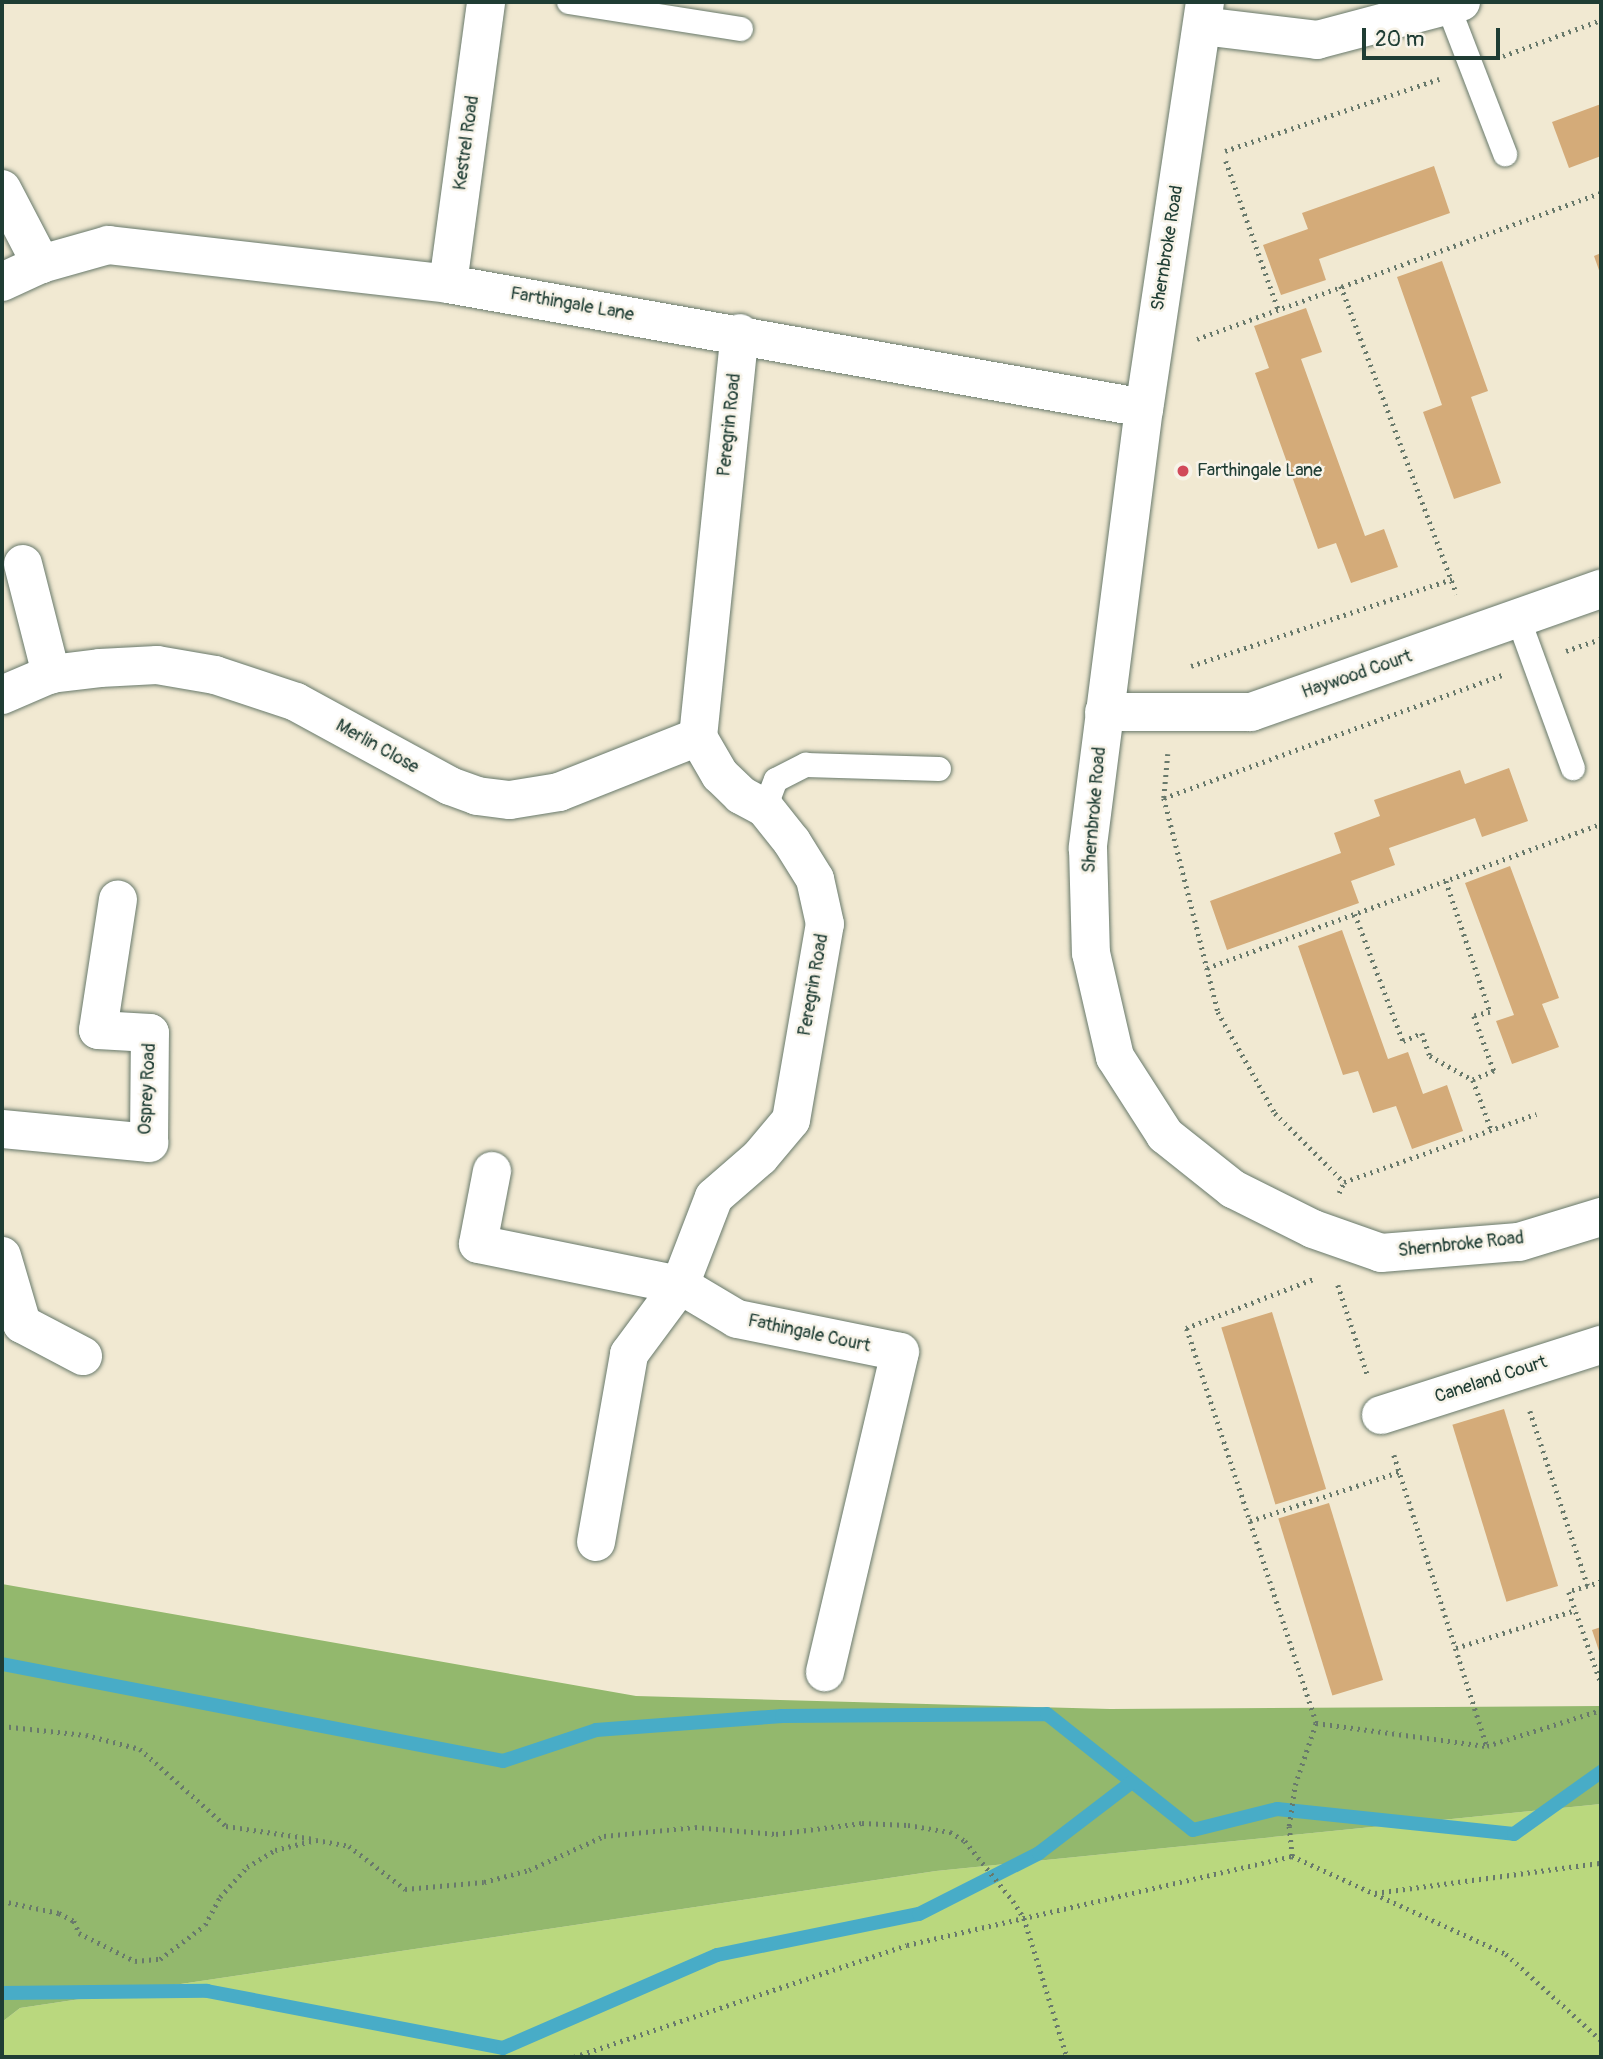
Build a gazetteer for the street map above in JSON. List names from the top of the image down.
{
  "streets": {
    "street": [
      "Kestrel Road",
      "Shernbroke Road",
      "Farthingale Lane",
      "Peregrin Road",
      "Haywood Court",
      "Merlin Close",
      "Osprey Road",
      "Fathingale Court",
      "Caneland Court"
    ]
  },
  "crossings": [
    ["Kestrel Road", "Farthingale Lane"],
    ["Shernbroke Road", "Farthingale Lane"],
    ["Shernbroke Road", "Haywood Court"],
    ["Farthingale Lane", "Peregrin Road"],
    ["Peregrin Road", "Merlin Close"],
    ["Peregrin Road", "Fathingale Court"]
  ],
  "places": ["Farthingale Lane"],
  "scale_bar": "20 m"
}
